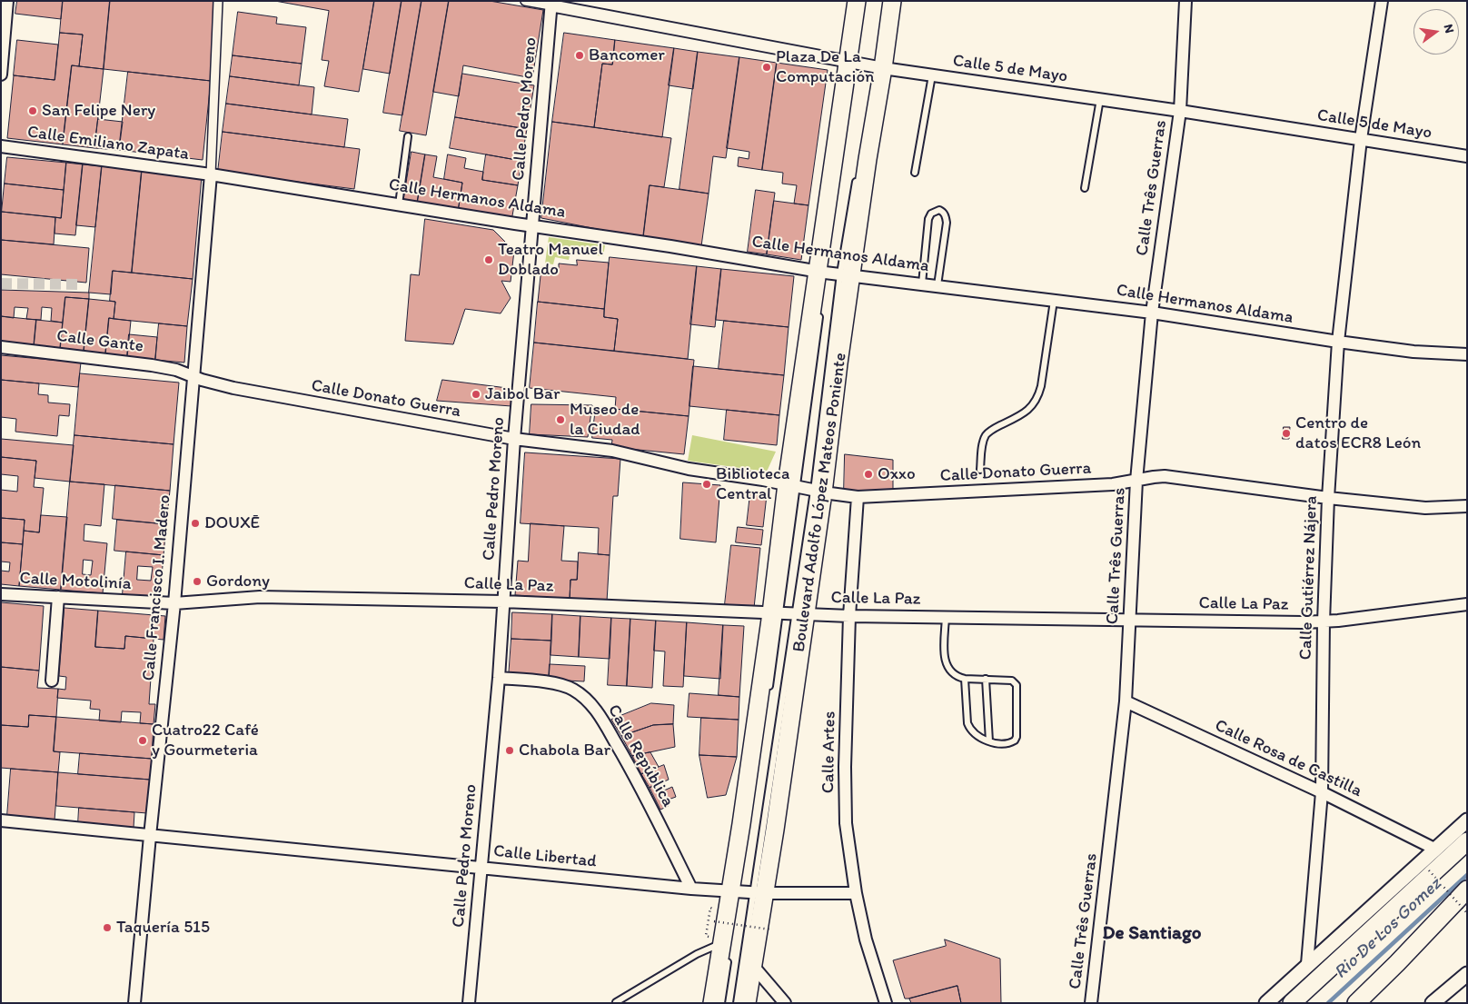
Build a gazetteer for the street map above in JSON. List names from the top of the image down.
{
  "streets": {
    "main road": ["Boulevard Adolfo López Mateos Poniente"],
    "street": [
      "Calle 5 de Mayo",
      "Calle Pedro Moreno",
      "Calle Emiliano Zapata",
      "Calle Três Guerras",
      "Calle Hermanos Aldama",
      "Calle Gante",
      "Calle Donato Guerra",
      "Calle Gutiérrez Nájera",
      "Calle Motolinía",
      "Calle La Paz",
      "Calle Francisco I. Madero",
      "Calle Artes",
      "Calle República",
      "Calle Rosa de Castilla",
      "Calle Libertad"
    ]
  },
  "crossings": [
    ["Calle 5 de Mayo", "Calle Pedro Moreno"],
    ["Calle 5 de Mayo", "Calle Três Guerras"],
    ["Calle 5 de Mayo", "Boulevard Adolfo López Mateos Poniente"],
    ["Calle 5 de Mayo", "Calle Gutiérrez Nájera"],
    ["Calle Pedro Moreno", "Calle Hermanos Aldama"],
    ["Calle Pedro Moreno", "Calle Donato Guerra"],
    ["Calle Pedro Moreno", "Calle La Paz"],
    ["Calle Pedro Moreno", "Calle República"],
    ["Calle Pedro Moreno", "Calle Libertad"],
    ["Calle Emiliano Zapata", "Calle Hermanos Aldama"],
    ["Calle Emiliano Zapata", "Calle Francisco I. Madero"],
    ["Calle Três Guerras", "Calle Hermanos Aldama"],
    ["Calle Três Guerras", "Calle Donato Guerra"],
    ["Calle Três Guerras", "Calle La Paz"],
    ["Calle Três Guerras", "Calle Rosa de Castilla"],
    ["Calle Hermanos Aldama", "Boulevard Adolfo López Mateos Poniente"],
    ["Calle Hermanos Aldama", "Calle Gutiérrez Nájera"],
    ["Calle Hermanos Aldama", "Calle Francisco I. Madero"],
    ["Calle Gante", "Calle Donato Guerra"],
    ["Calle Gante", "Calle Francisco I. Madero"],
    ["Calle Donato Guerra", "Boulevard Adolfo López Mateos Poniente"],
    ["Calle Donato Guerra", "Calle Gutiérrez Nájera"],
    ["Calle Donato Guerra", "Calle Francisco I. Madero"],
    ["Calle Donato Guerra", "Calle Artes"],
    ["Boulevard Adolfo López Mateos Poniente", "Calle La Paz"],
    ["Boulevard Adolfo López Mateos Poniente", "Calle Libertad"],
    ["Calle Gutiérrez Nájera", "Calle La Paz"],
    ["Calle Gutiérrez Nájera", "Calle Rosa de Castilla"],
    ["Calle Motolinía", "Calle La Paz"],
    ["Calle Motolinía", "Calle Francisco I. Madero"],
    ["Calle La Paz", "Calle Francisco I. Madero"],
    ["Calle La Paz", "Calle Artes"],
    ["Calle Francisco I. Madero", "Calle Libertad"],
    ["Calle Artes", "Calle Libertad"],
    ["Calle República", "Calle Libertad"]
  ],
  "districts": ["De Santiago"],
  "water": ["Rio De Los Gomez"],
  "places": [
    "Bancomer",
    "Plaza De La Computación",
    "San Felipe Nery",
    "Teatro Manuel Doblado",
    "Jaibol Bar",
    "Museo de la Ciudad",
    "Centro de datos ECR8 León",
    "Oxxo",
    "Biblioteca Central",
    "DOUXĒ",
    "Gordony",
    "Cuatro22 Café y Gourmeteria",
    "Chabola Bar",
    "Taquería 515"
  ],
  "north": "right"
}
